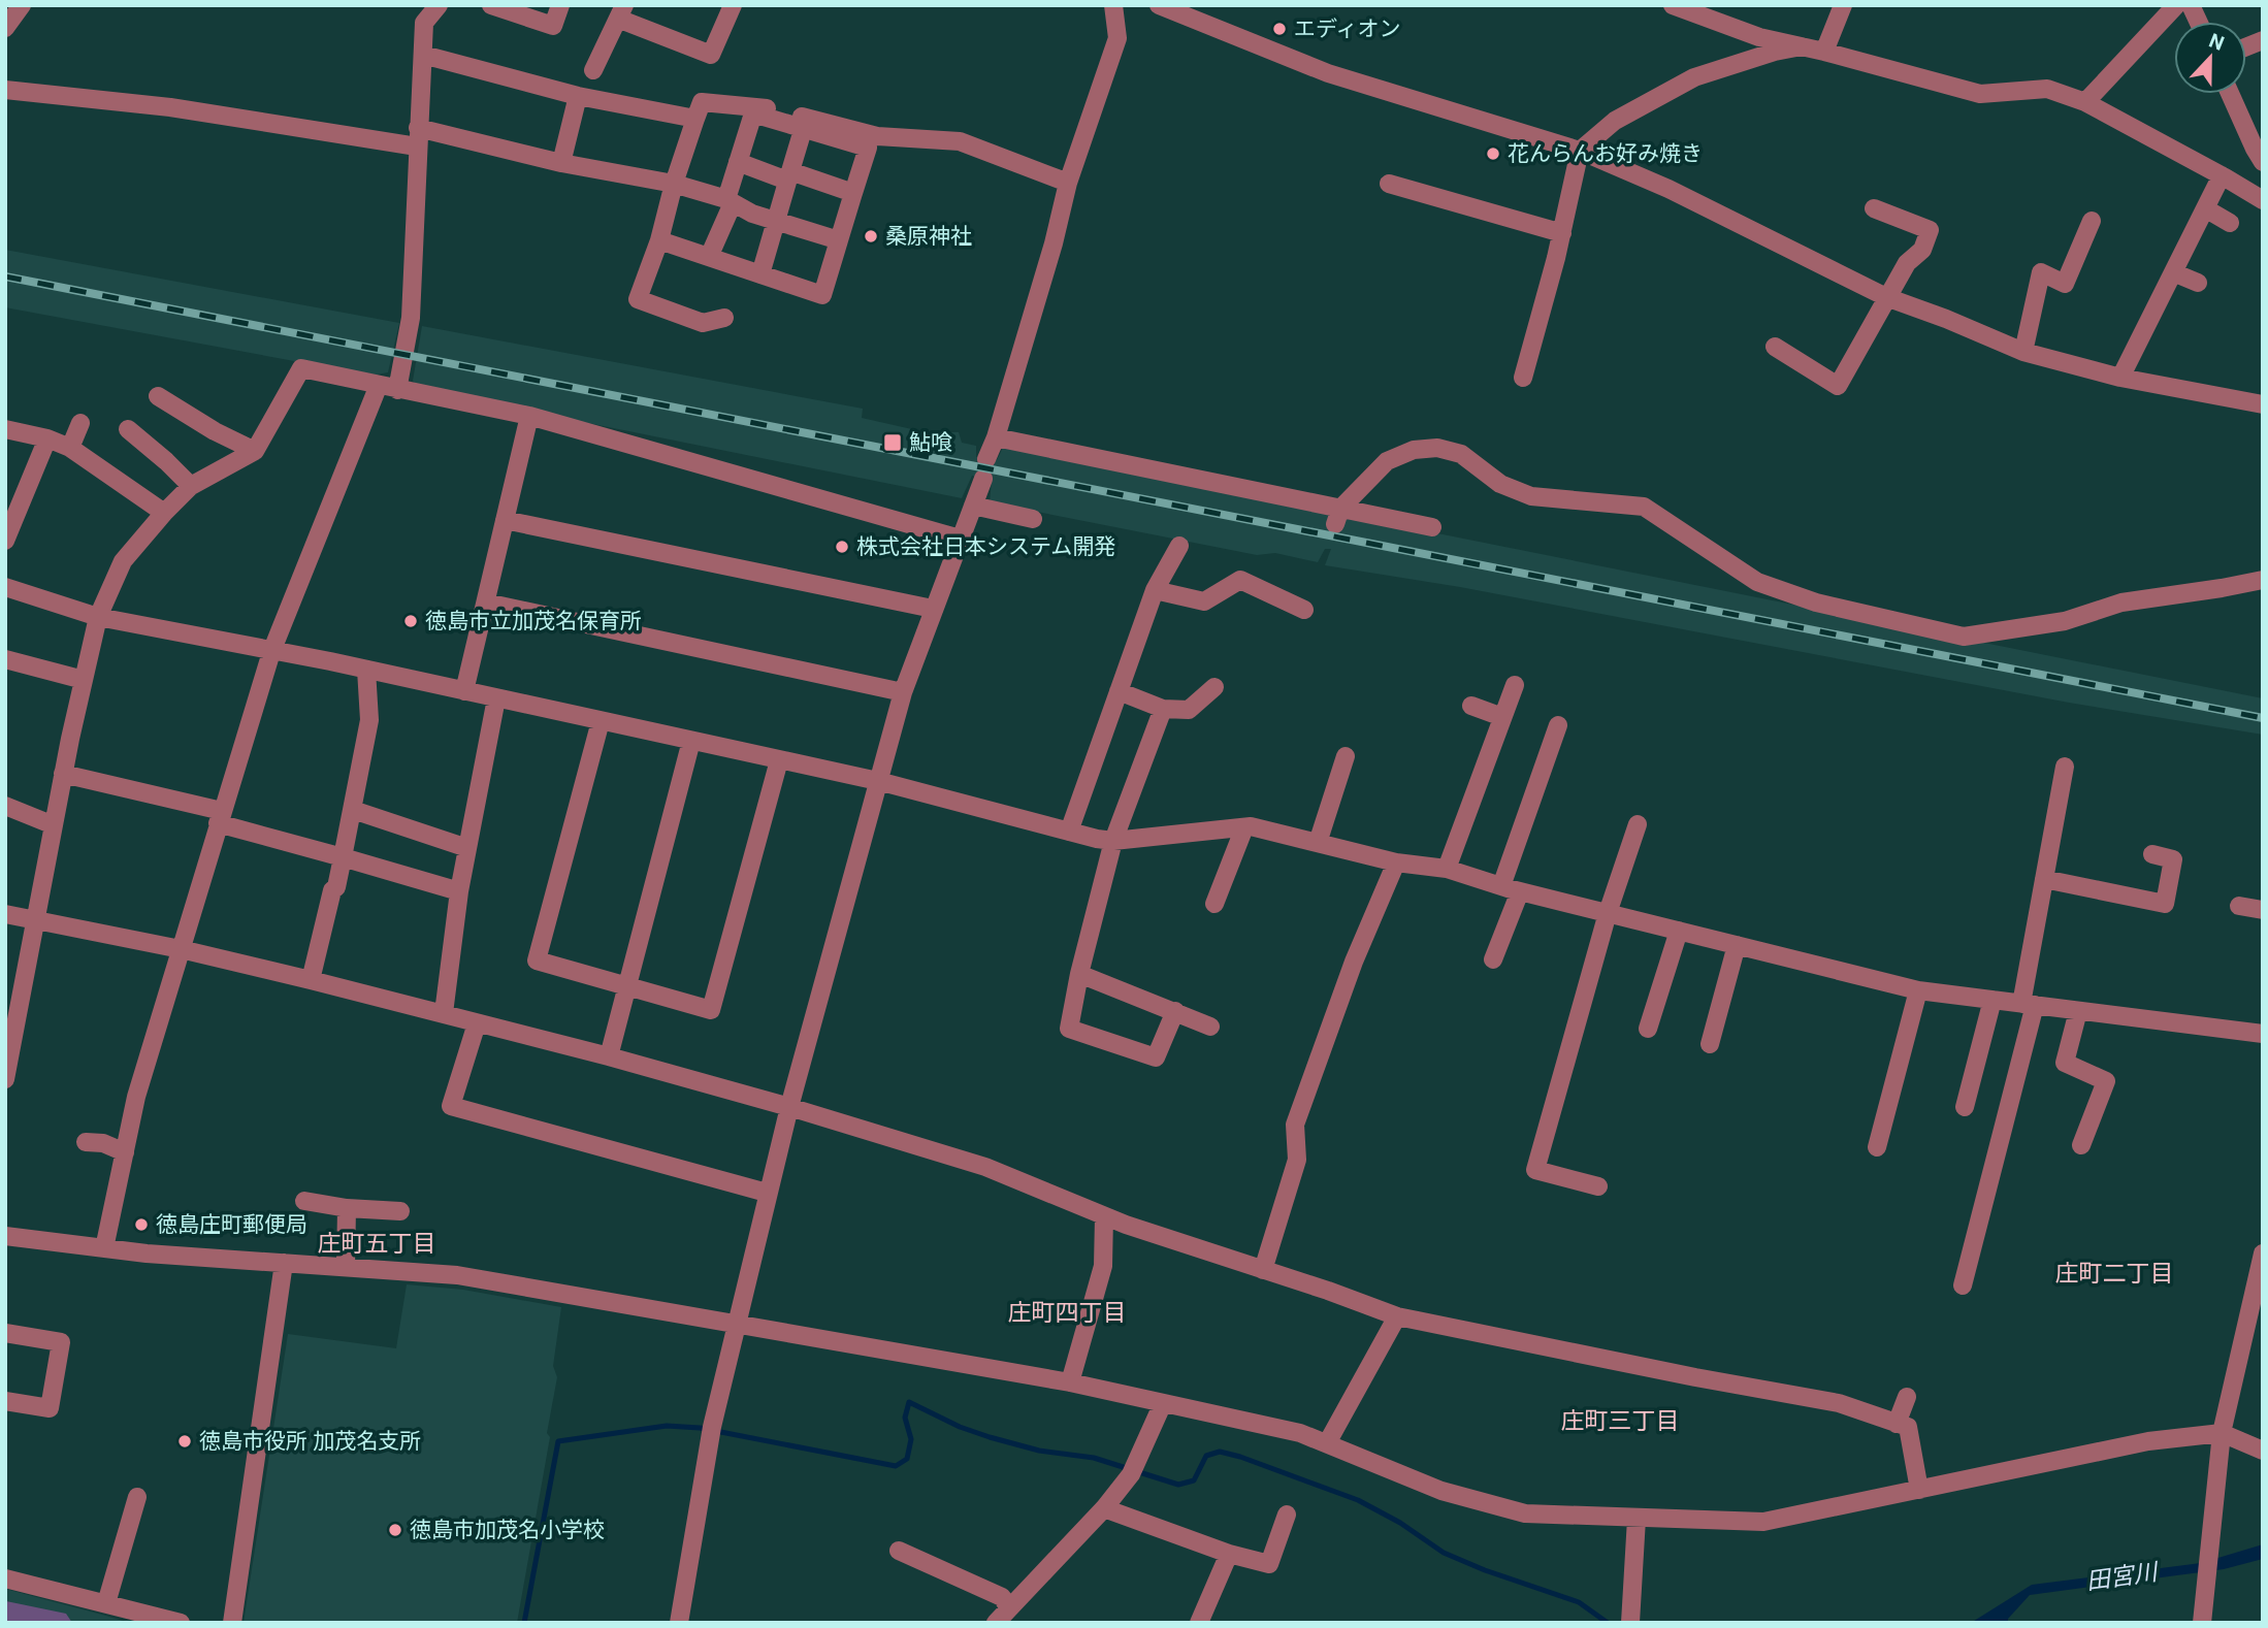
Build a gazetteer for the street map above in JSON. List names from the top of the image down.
{
  "districts": [
    "庄町五丁目",
    "庄町二丁目",
    "庄町四丁目",
    "庄町三丁目"
  ],
  "water": ["田宮川"],
  "places": {
    "other": [
      "エディオン",
      "花んらんお好み焼き",
      "桑原神社",
      "株式会社日本システム開発",
      "徳島市立加茂名保育所",
      "徳島庄町郵便局",
      "徳島市役所 加茂名支所",
      "徳島市加茂名小学校"
    ],
    "transit": ["鮎喰"]
  },
  "north": "top"
}
